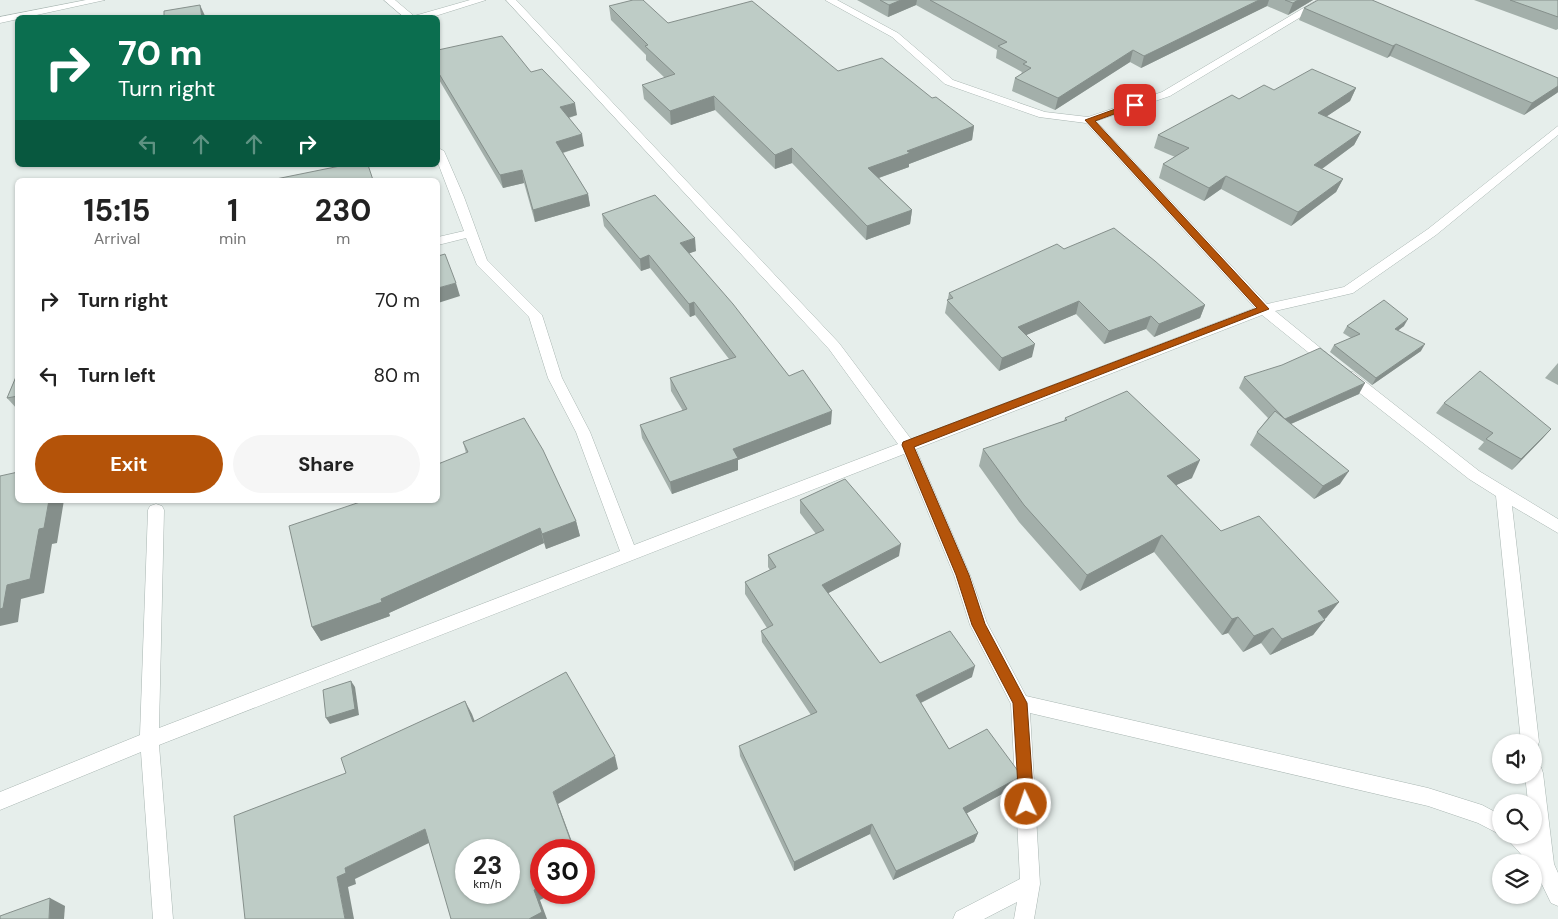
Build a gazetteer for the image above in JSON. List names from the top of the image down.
{
  "page": {
    "turn": ["70 m", "Turn right"],
    "eta": [
      "15:15",
      "Arrival",
      "1",
      "min",
      "230",
      "m"
    ],
    "list": [
      {
        "name": "Turn right",
        "value": "70 m"
      },
      {
        "name": "Turn left",
        "value": "80 m"
      }
    ],
    "buttons": ["Exit", "Share"],
    "speed": "23 km/h",
    "limit": "30"
  }
}
